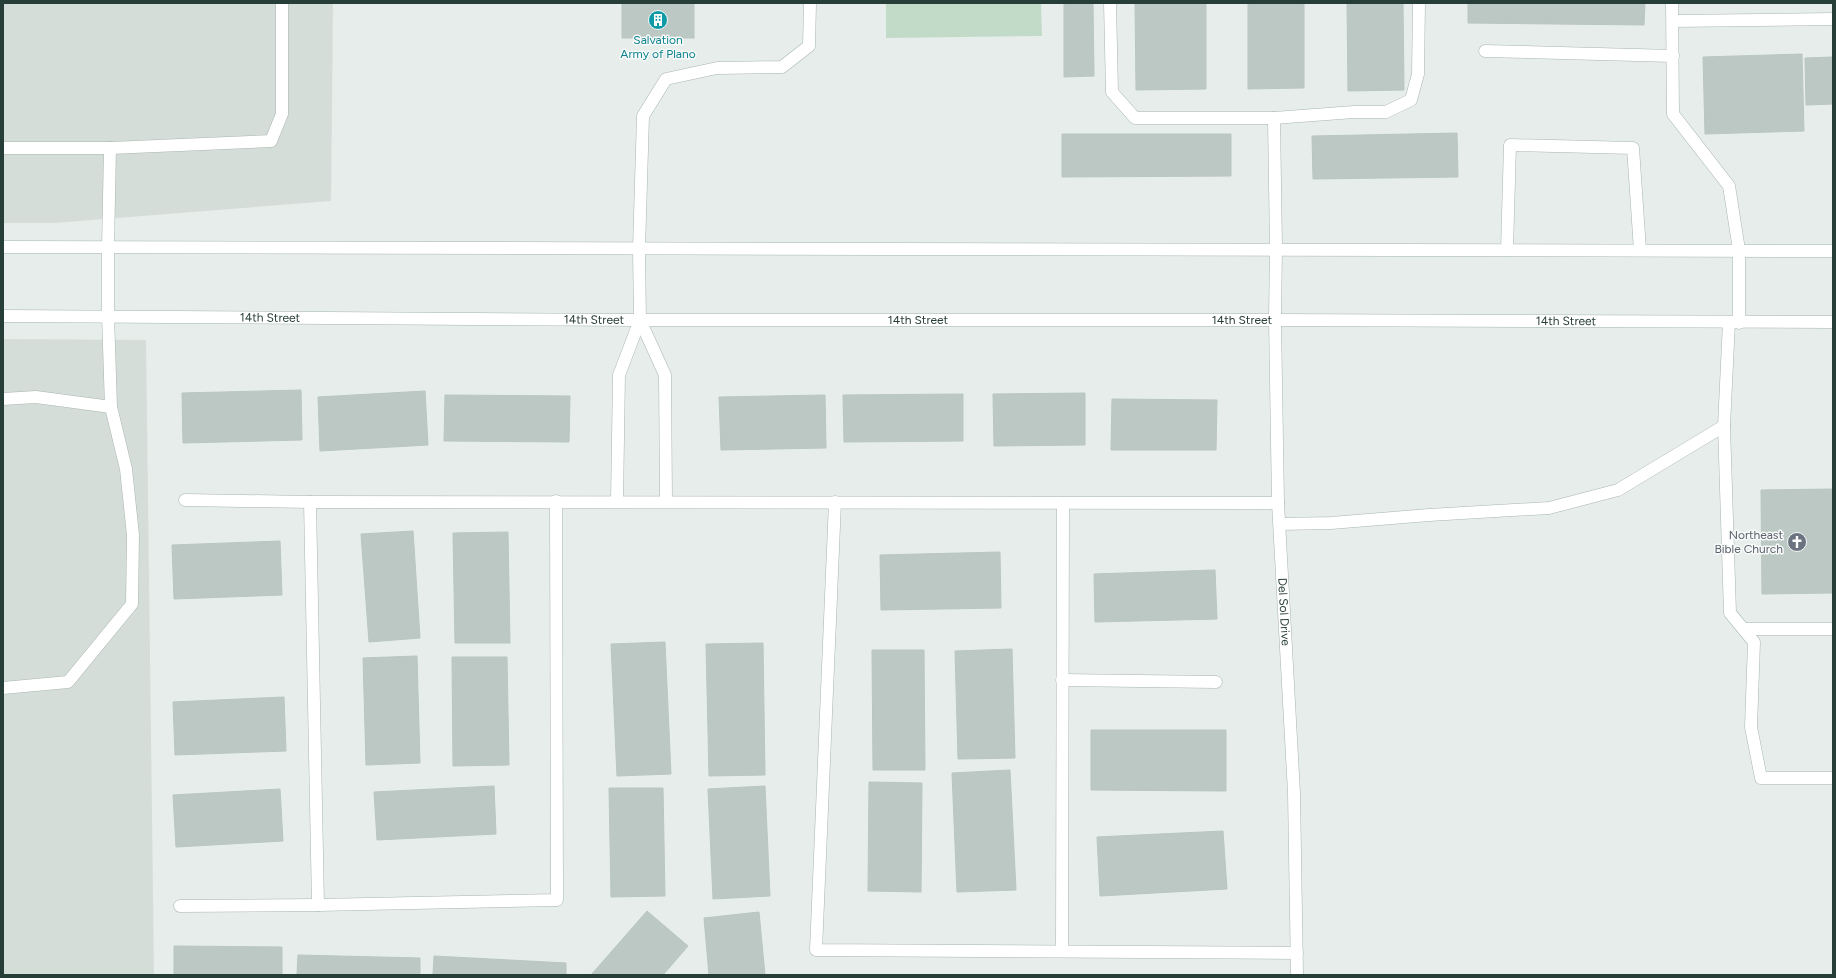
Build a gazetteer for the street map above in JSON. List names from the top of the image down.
{
  "streets": {
    "main road": ["14th Street", "Del Sol Drive"]
  },
  "crossings": [
    ["14th Street", "Del Sol Drive"]
  ],
  "places": {
    "building": ["Salvation Army of Plano"],
    "church": ["Northeast Bible Church"]
  }
}
